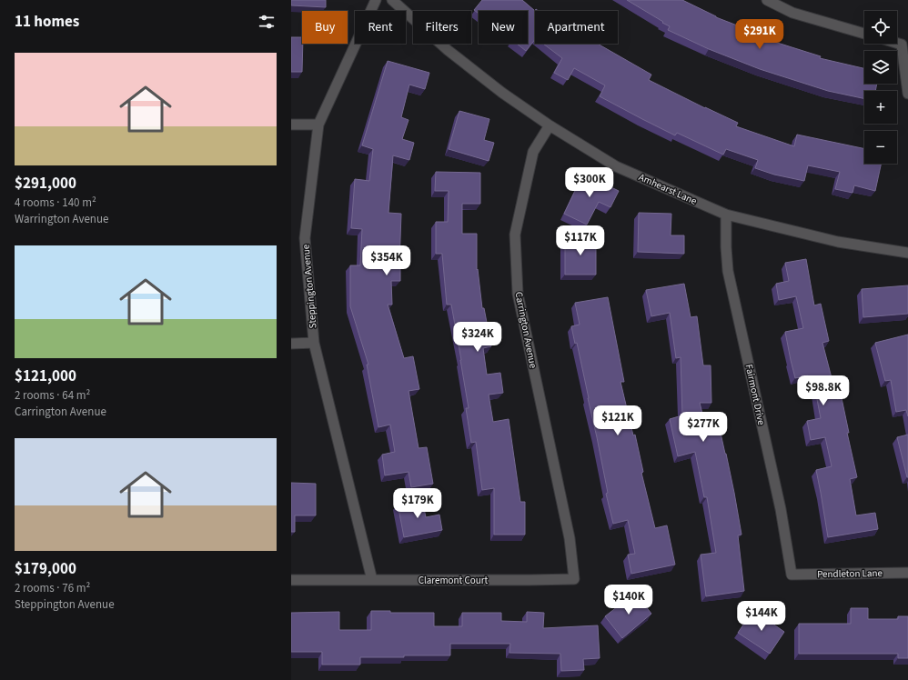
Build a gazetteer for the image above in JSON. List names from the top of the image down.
{
  "streets": {
    "street": [
      "Amhearst Lane",
      "Steppington Avenue",
      "Carrington Avenue",
      "Fairmont Drive",
      "Pendleton Lane",
      "Claremont Court"
    ]
  },
  "crossings": [
    ["Amhearst Lane", "Carrington Avenue"],
    ["Amhearst Lane", "Fairmont Drive"],
    ["Steppington Avenue", "Claremont Court"],
    ["Carrington Avenue", "Claremont Court"],
    ["Fairmont Drive", "Pendleton Lane"]
  ],
  "page": {
    "heading": "11 homes",
    "map_buttons": ["+", "−"],
    "chip": [
      "Buy",
      "Rent",
      "Filters",
      "New",
      "Apartment"
    ],
    "price": [
      "$291K",
      "$300K",
      "$117K",
      "$354K",
      "$324K",
      "$98.8K",
      "$121K",
      "$277K",
      "$179K",
      "$140K",
      "$144K"
    ],
    "list": [
      {
        "name": "$291,000",
        "note": "4 rooms · 140 m² · Warrington Avenue"
      },
      {
        "name": "$121,000",
        "note": "2 rooms · 64 m² · Carrington Avenue"
      },
      {
        "name": "$179,000",
        "note": "2 rooms · 76 m² · Steppington Avenue"
      }
    ]
  }
}
